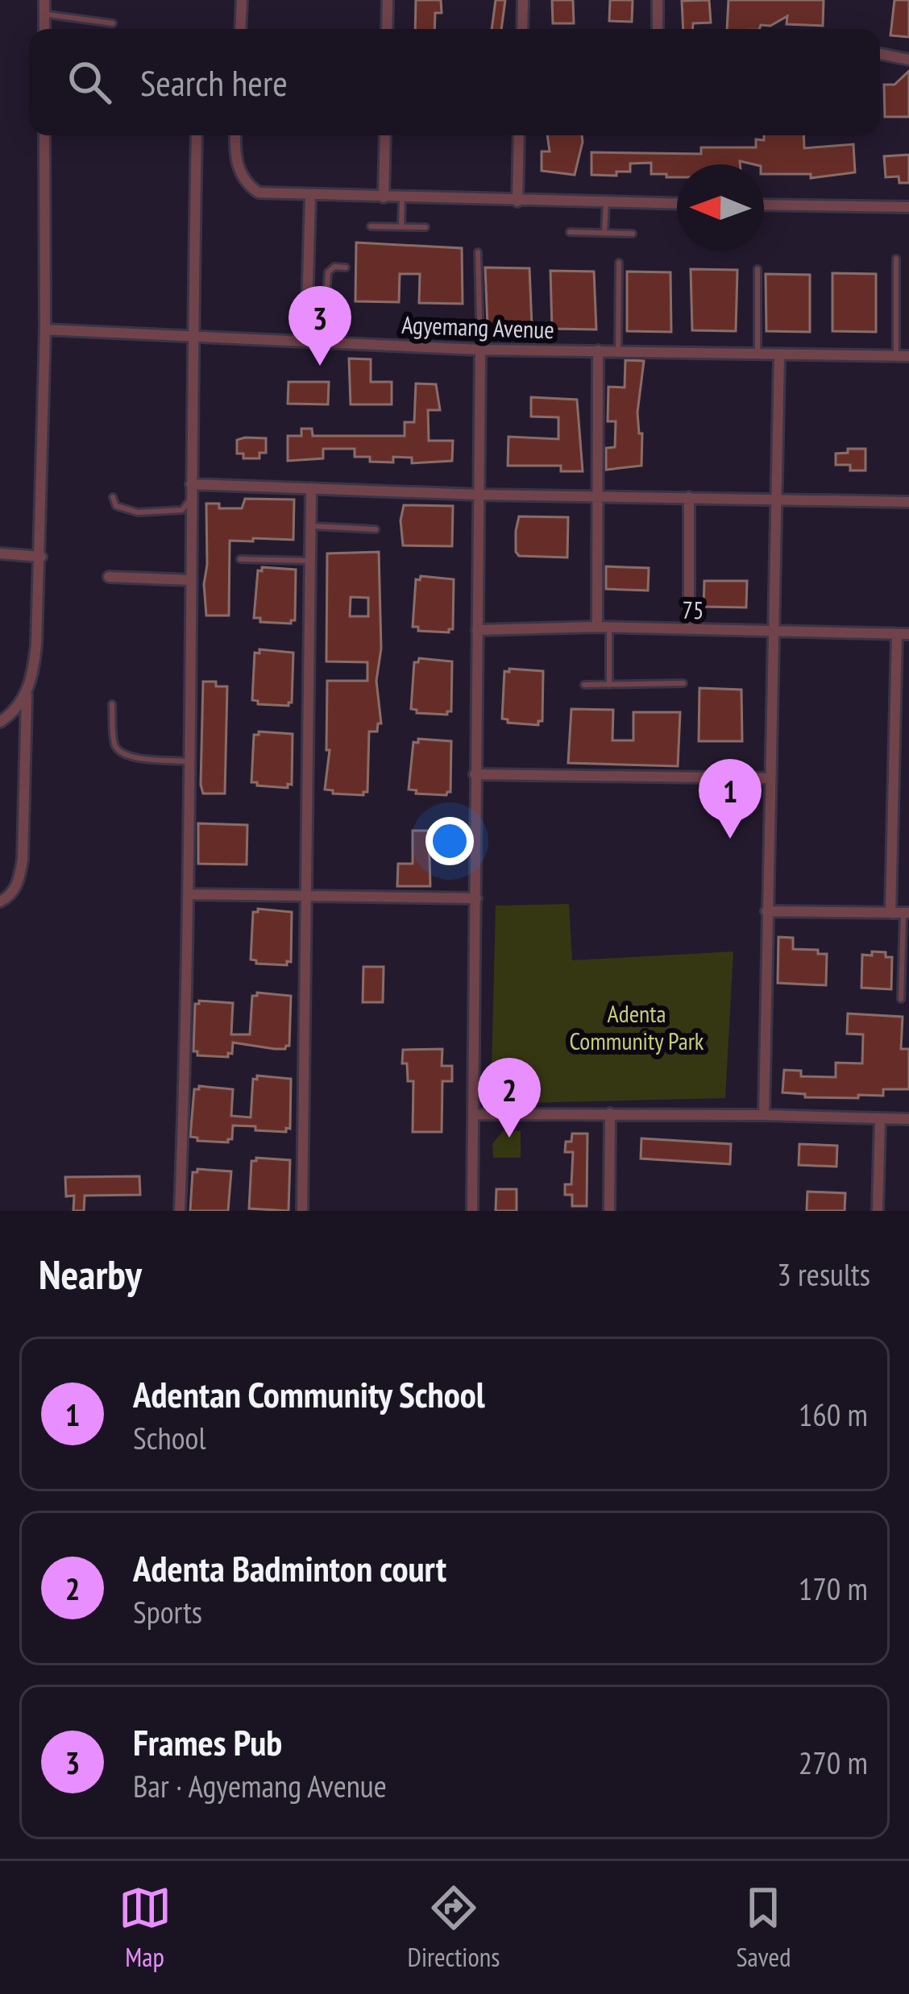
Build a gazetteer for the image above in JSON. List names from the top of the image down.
{
  "streets": {
    "street": ["Agyemang Avenue", "75"]
  },
  "parks": ["Adenta Community Park"],
  "north": "left",
  "page": {
    "search": "Search here",
    "pins": ["3", "1", "2"],
    "heading": ["Nearby", "3 results"],
    "list": [
      {
        "mark": "1",
        "name": "Adentan Community School",
        "note": "School",
        "value": "160 m"
      },
      {
        "mark": "2",
        "name": "Adenta Badminton court",
        "note": "Sports",
        "value": "170 m"
      },
      {
        "mark": "3",
        "name": "Frames Pub",
        "note": "Bar · Agyemang Avenue",
        "value": "270 m"
      }
    ],
    "nav": ["Map", "Directions", "Saved"]
  }
}
